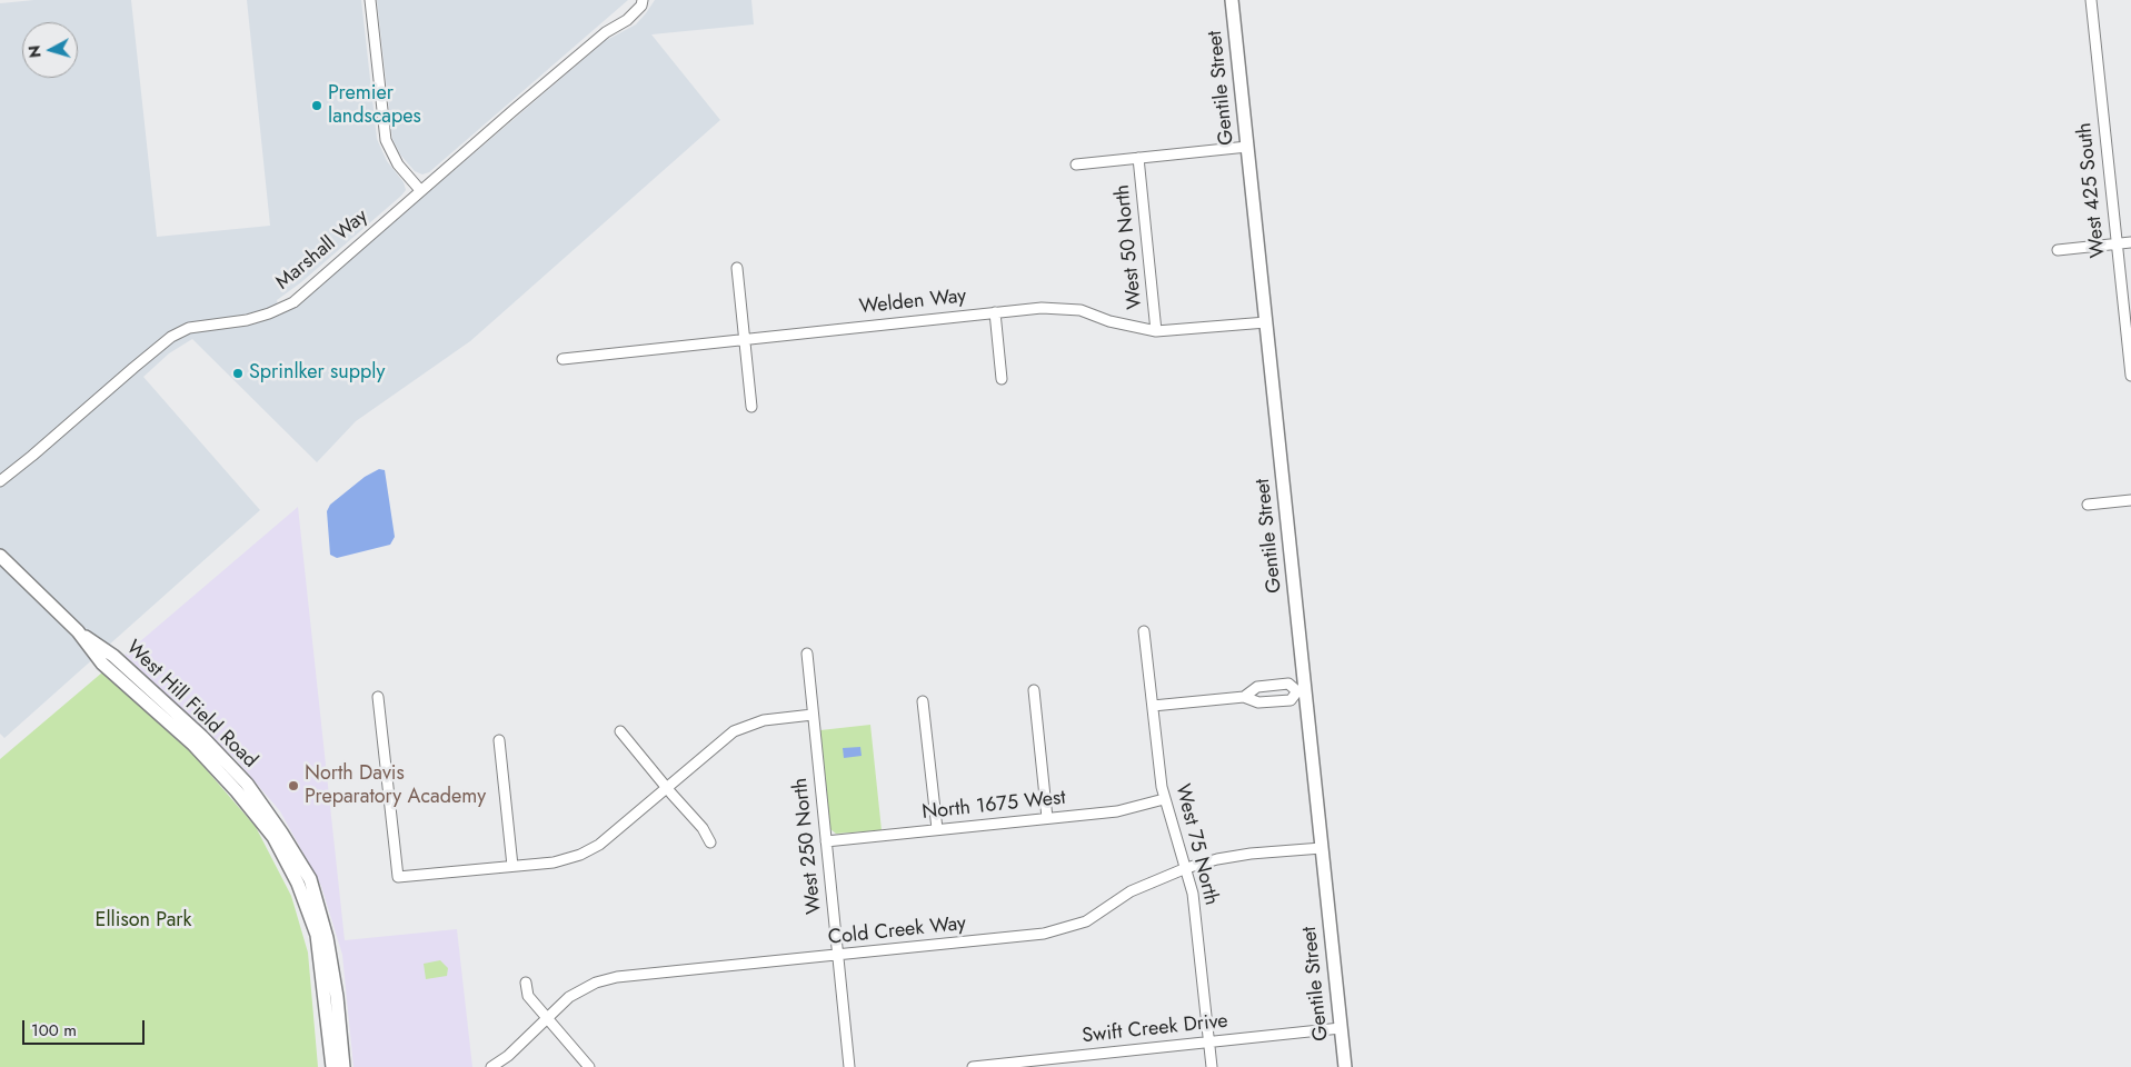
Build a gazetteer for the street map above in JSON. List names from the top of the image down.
{
  "streets": {
    "main road": ["Gentile Street", "West Hill Field Road"],
    "street": [
      "West 425 South",
      "West 50 North",
      "Marshall Way",
      "Welden Way",
      "North 1675 West",
      "West 75 North",
      "West 250 North",
      "Cold Creek Way",
      "Swift Creek Drive"
    ]
  },
  "crossings": [
    ["Gentile Street", "Welden Way"],
    ["Gentile Street", "Cold Creek Way"],
    ["Gentile Street", "Swift Creek Drive"],
    ["West 50 North", "Welden Way"],
    ["North 1675 West", "West 75 North"],
    ["North 1675 West", "West 250 North"],
    ["West 75 North", "Cold Creek Way"],
    ["West 75 North", "Swift Creek Drive"],
    ["West 250 North", "Cold Creek Way"]
  ],
  "parks": ["Ellison Park"],
  "places": ["Premier landscapes", "Sprinlker supply", "North Davis Preparatory Academy"],
  "scale_bar": "100 m",
  "north": "left"
}
